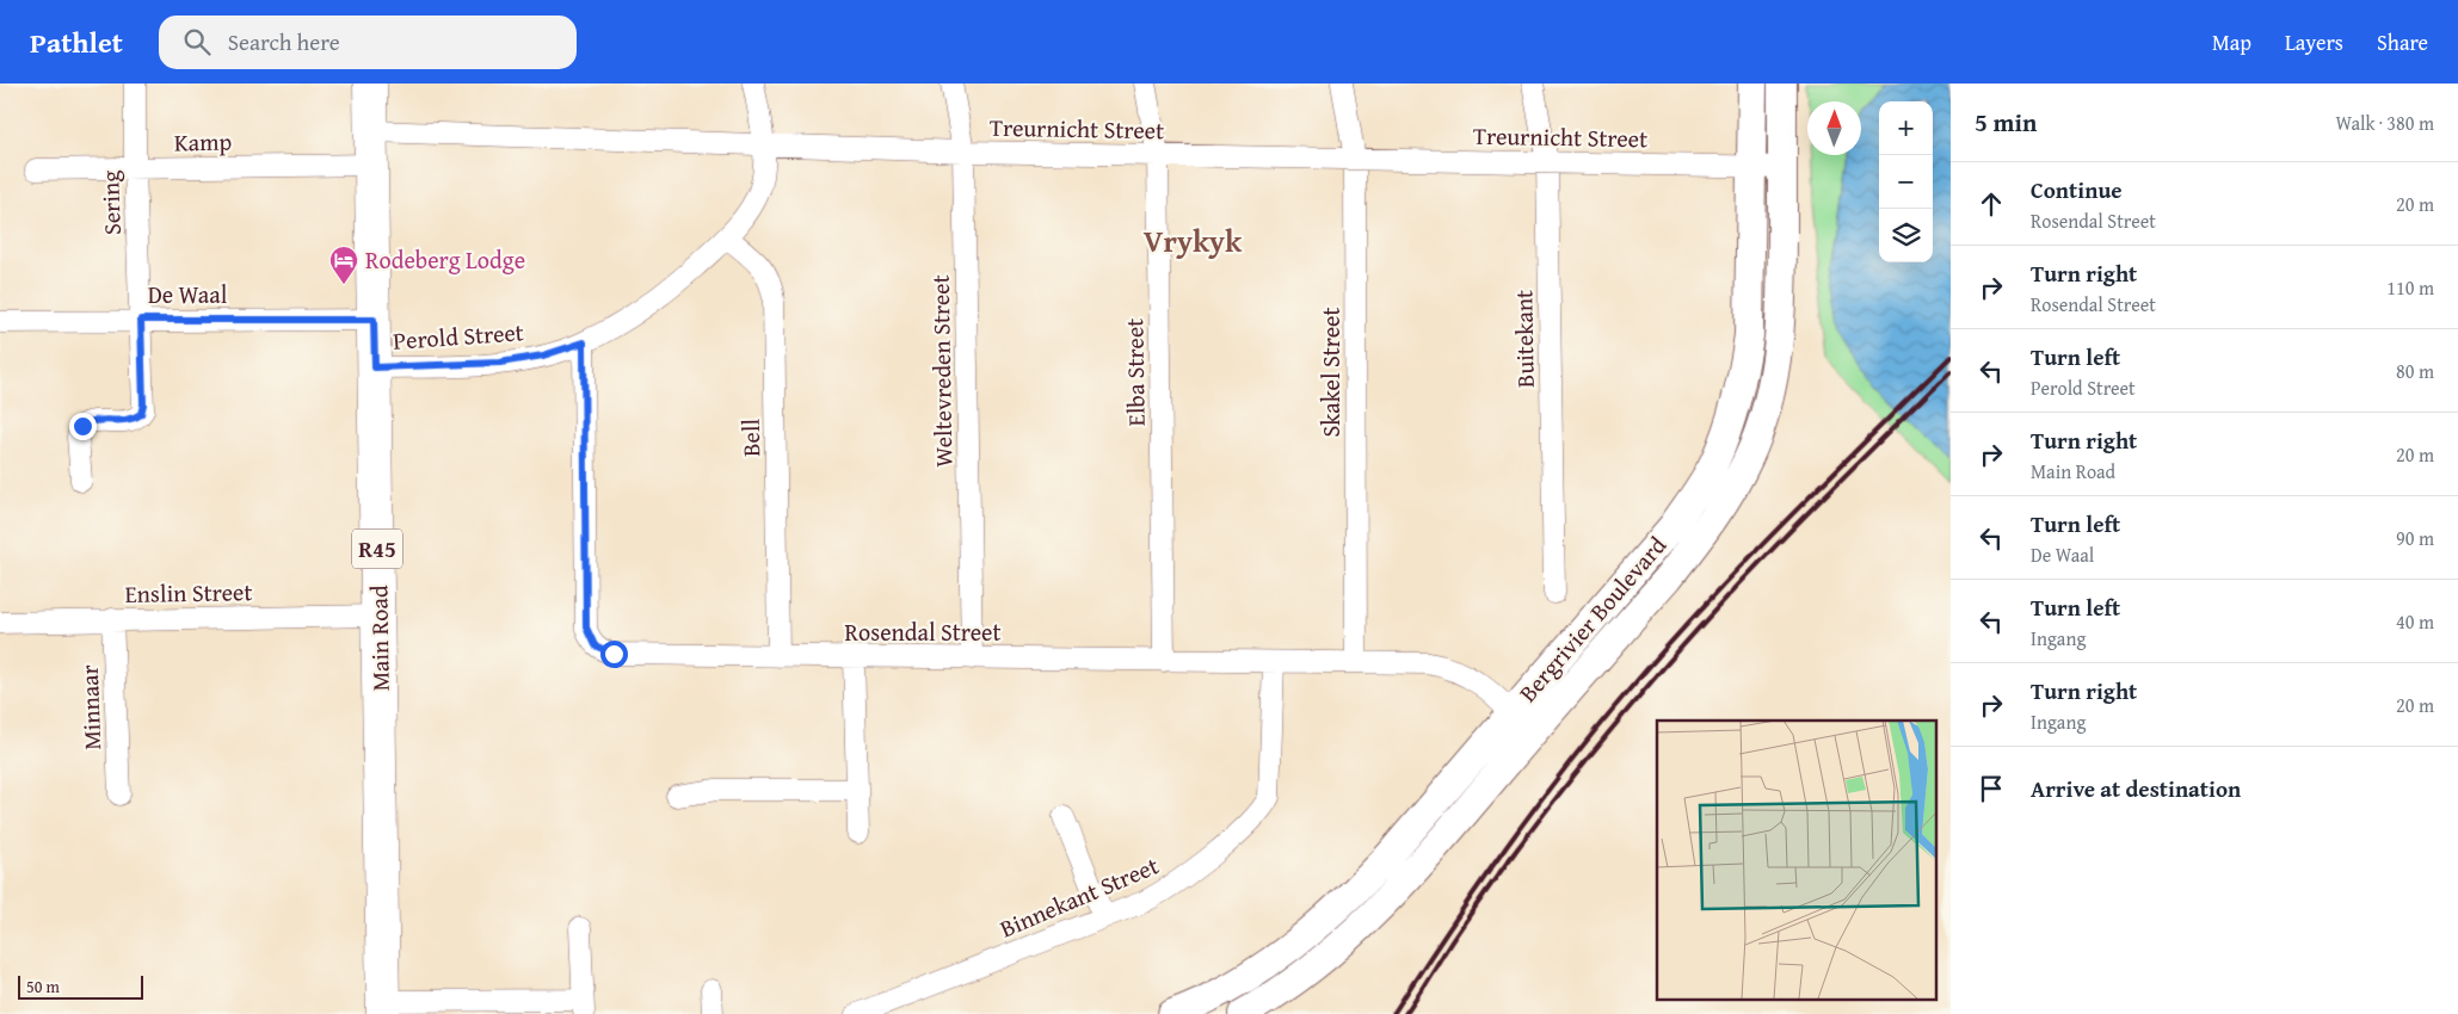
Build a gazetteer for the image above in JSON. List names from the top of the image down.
{
  "streets": {
    "main road": ["R45", "Main Road"],
    "street": [
      "Treurnicht Street",
      "Kamp",
      "Sering",
      "De Waal",
      "Perold Street",
      "Buitekant",
      "Weltevreden Street",
      "Elba Street",
      "Skakel Street",
      "Bell",
      "Enslin Street",
      "Bergrivier Boulevard",
      "Rosendal Street",
      "Minnaar",
      "Binnekant Street"
    ]
  },
  "crossings": [
    ["Treurnicht Street", "Perold Street"],
    ["Treurnicht Street", "Buitekant"],
    ["Treurnicht Street", "Weltevreden Street"],
    ["Treurnicht Street", "Elba Street"],
    ["Treurnicht Street", "Skakel Street"],
    ["Treurnicht Street", "Bergrivier Boulevard"],
    ["Treurnicht Street", "Main Road"],
    ["Kamp", "Sering"],
    ["Kamp", "Main Road"],
    ["Sering", "De Waal"],
    ["De Waal", "Main Road"],
    ["Perold Street", "Bell"],
    ["Perold Street", "Rosendal Street"],
    ["Perold Street", "Main Road"],
    ["Weltevreden Street", "Rosendal Street"],
    ["Elba Street", "Rosendal Street"],
    ["Skakel Street", "Rosendal Street"],
    ["Bell", "Rosendal Street"],
    ["Enslin Street", "Main Road"],
    ["Enslin Street", "Minnaar"],
    ["Bergrivier Boulevard", "Rosendal Street"],
    ["Rosendal Street", "Binnekant Street"]
  ],
  "districts": ["Vrykyk"],
  "places": {
    "hotel": ["Rodeberg Lodge"]
  },
  "scale_bar": "50 m",
  "north": "top",
  "page": {
    "header": "Pathlet",
    "search": "Search here",
    "nav": ["Map", "Layers", "Share"],
    "heading": ["5 min", "Walk · 380 m"],
    "map_buttons": ["+", "−"],
    "list": [
      ["Continue", "Rosendal Street", "20 m"],
      ["Turn right", "Rosendal Street", "110 m"],
      ["Turn left", "Perold Street", "80 m"],
      ["Turn right", "Main Road", "20 m"],
      ["Turn left", "De Waal", "90 m"],
      ["Turn left", "Ingang", "40 m"],
      ["Turn right", "Ingang", "20 m"],
      "Arrive at destination"
    ],
    "scale": "50 m"
  }
}
